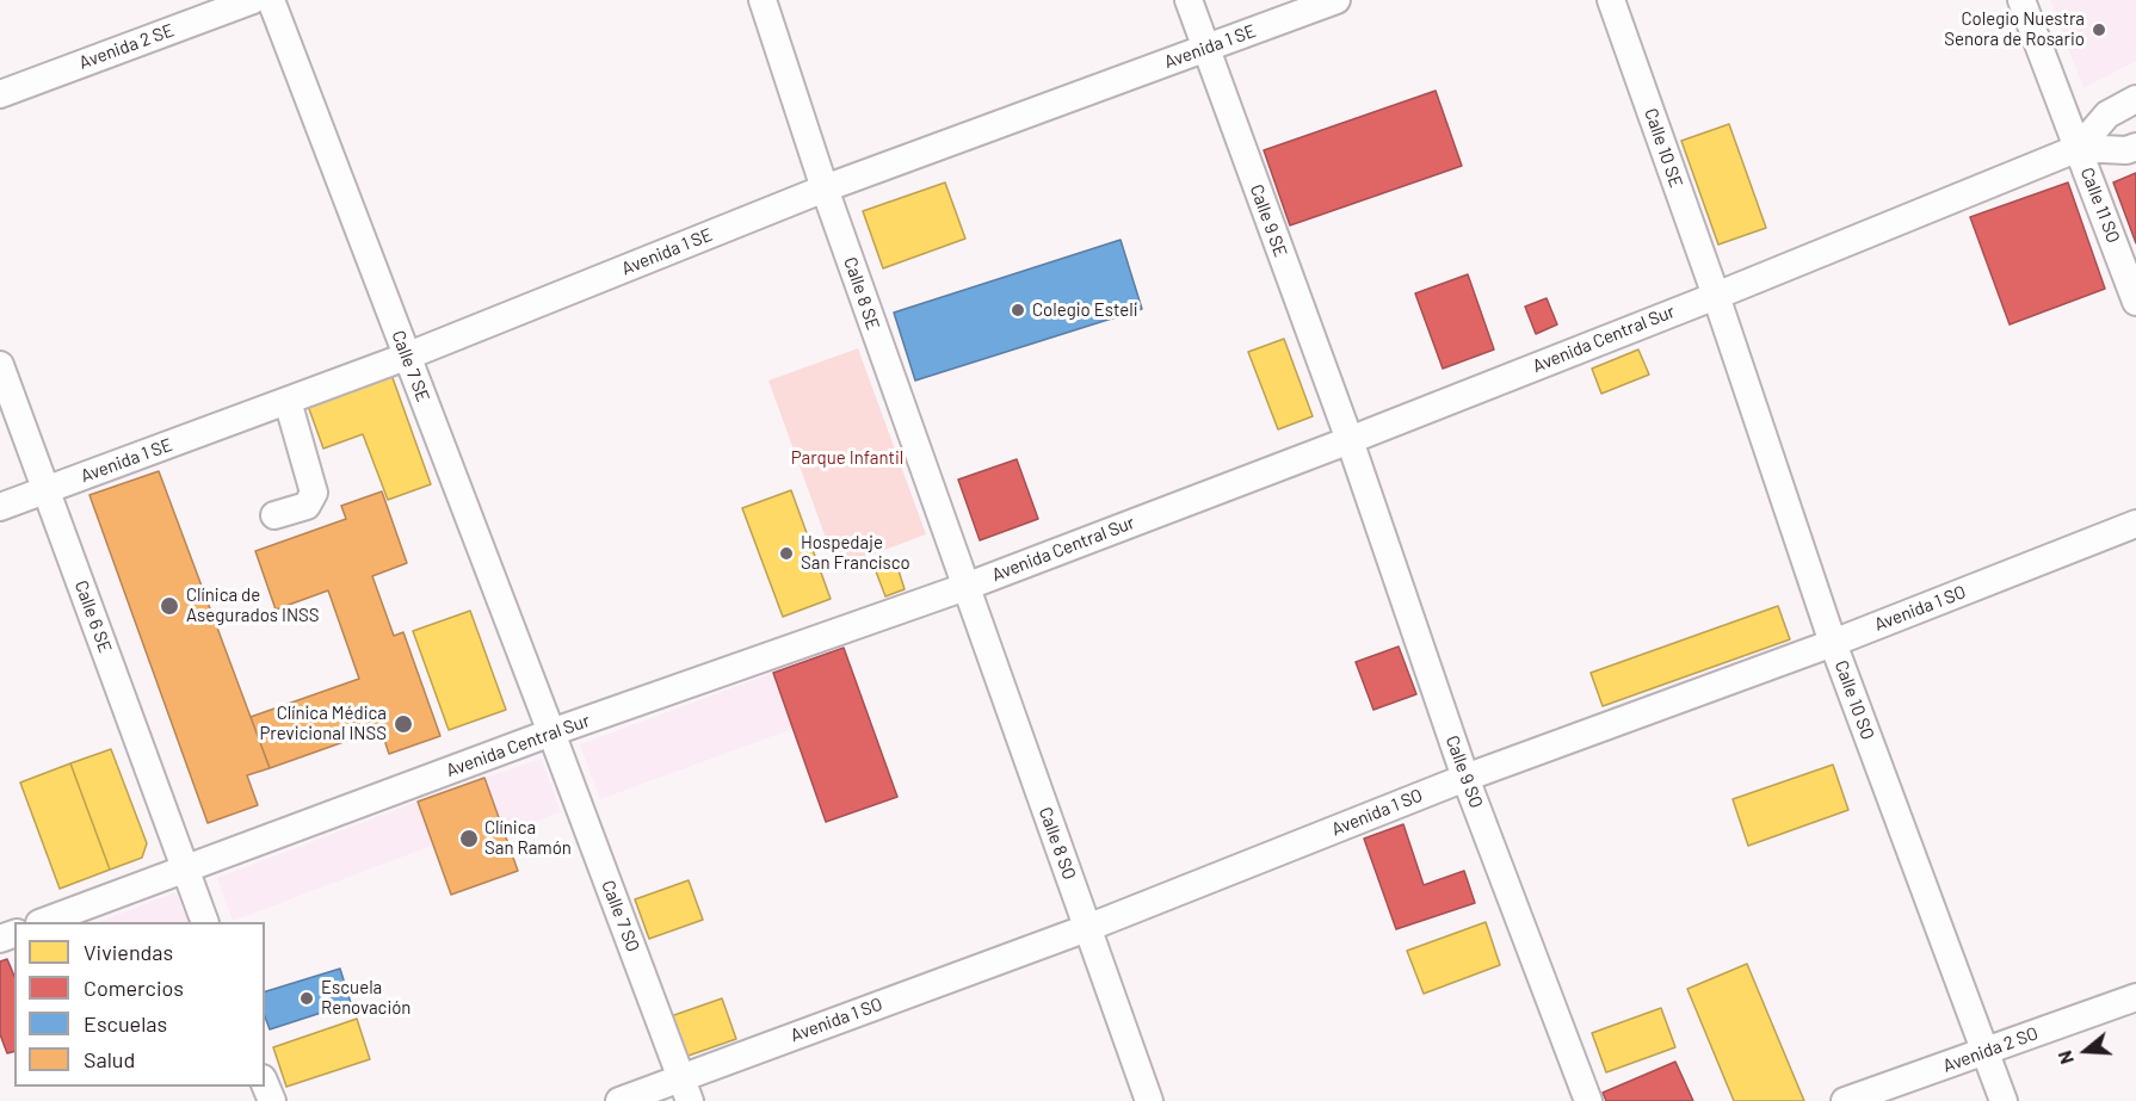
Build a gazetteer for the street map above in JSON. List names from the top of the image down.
{
  "streets": {
    "street": [
      "Avenida 2 SE",
      "Avenida 1 SE",
      "Calle 10 SE",
      "Calle 11 SO",
      "Calle 9 SE",
      "Calle 8 SE",
      "Avenida Central Sur",
      "Calle 7 SE",
      "Avenida 1 SO",
      "Calle 6 SE",
      "Calle 10 SO",
      "Calle 9 SO",
      "Calle 8 SO",
      "Calle 7 SO",
      "Avenida 2 SO"
    ]
  },
  "crossings": [
    ["Avenida 1 SE", "Calle 9 SE"],
    ["Avenida 1 SE", "Calle 8 SE"],
    ["Avenida 1 SE", "Calle 7 SE"],
    ["Avenida 1 SE", "Calle 6 SE"],
    ["Calle 10 SE", "Avenida Central Sur"],
    ["Calle 10 SE", "Calle 10 SO"],
    ["Calle 11 SO", "Avenida Central Sur"],
    ["Calle 9 SE", "Avenida Central Sur"],
    ["Calle 9 SE", "Calle 9 SO"],
    ["Calle 8 SE", "Avenida Central Sur"],
    ["Calle 8 SE", "Calle 8 SO"],
    ["Avenida Central Sur", "Calle 7 SE"],
    ["Avenida Central Sur", "Calle 6 SE"],
    ["Avenida Central Sur", "Calle 10 SO"],
    ["Avenida Central Sur", "Calle 9 SO"],
    ["Avenida Central Sur", "Calle 8 SO"],
    ["Avenida Central Sur", "Calle 7 SO"],
    ["Calle 7 SE", "Calle 7 SO"],
    ["Avenida 1 SO", "Calle 10 SO"],
    ["Avenida 1 SO", "Calle 9 SO"],
    ["Avenida 1 SO", "Calle 8 SO"],
    ["Avenida 1 SO", "Calle 7 SO"],
    ["Calle 10 SO", "Avenida 2 SO"]
  ],
  "parks": ["Parque Infantil"],
  "places": [
    "Colegio Nuestra Senora de Rosario",
    "Colegio Esteli",
    "Hospedaje San Francisco",
    "Clínica de Asegurados INSS",
    "Clínica Médica Previcional INSS",
    "Clínica San Ramón",
    "Escuela Renovación"
  ],
  "legend": [
    "Viviendas",
    "Comercios",
    "Escuelas",
    "Salud"
  ],
  "north": "left"
}
